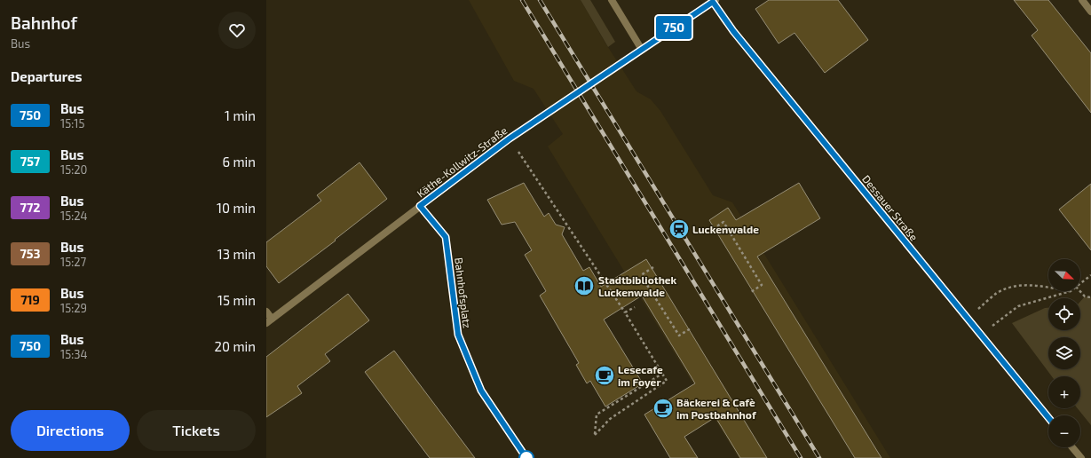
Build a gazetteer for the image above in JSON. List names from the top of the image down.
{
  "streets": {
    "street": ["Käthe-Kollwitz-Straße", "Dessauer Straße", "Bahnhofsplatz"]
  },
  "crossings": [
    ["Käthe-Kollwitz-Straße", "Dessauer Straße"],
    ["Käthe-Kollwitz-Straße", "Bahnhofsplatz"]
  ],
  "places": {
    "station": ["Luckenwalde"],
    "library": ["Stadtbibliothek Luckenwalde"],
    "cafe": ["Lesecafe im Foyer", "Bäckerei & Cafè im Postbahnhof"]
  },
  "lines": ["bus line 750"],
  "north": "bottom right",
  "page": {
    "heading": [
      ["Bahnhof", "Bus"],
      "Departures"
    ],
    "on_map": "750",
    "list": [
      {
        "mark": "750",
        "name": "Bus",
        "note": "15:15",
        "value": "1 min"
      },
      {
        "mark": "757",
        "name": "Bus",
        "note": "15:20",
        "value": "6 min"
      },
      {
        "mark": "772",
        "name": "Bus",
        "note": "15:24",
        "value": "10 min"
      },
      {
        "mark": "753",
        "name": "Bus",
        "note": "15:27",
        "value": "13 min"
      },
      {
        "mark": "719",
        "name": "Bus",
        "note": "15:29",
        "value": "15 min"
      },
      {
        "mark": "750",
        "name": "Bus",
        "note": "15:34",
        "value": "20 min"
      }
    ],
    "map_buttons": ["+", "−"],
    "buttons": ["Directions", "Tickets"]
  }
}
